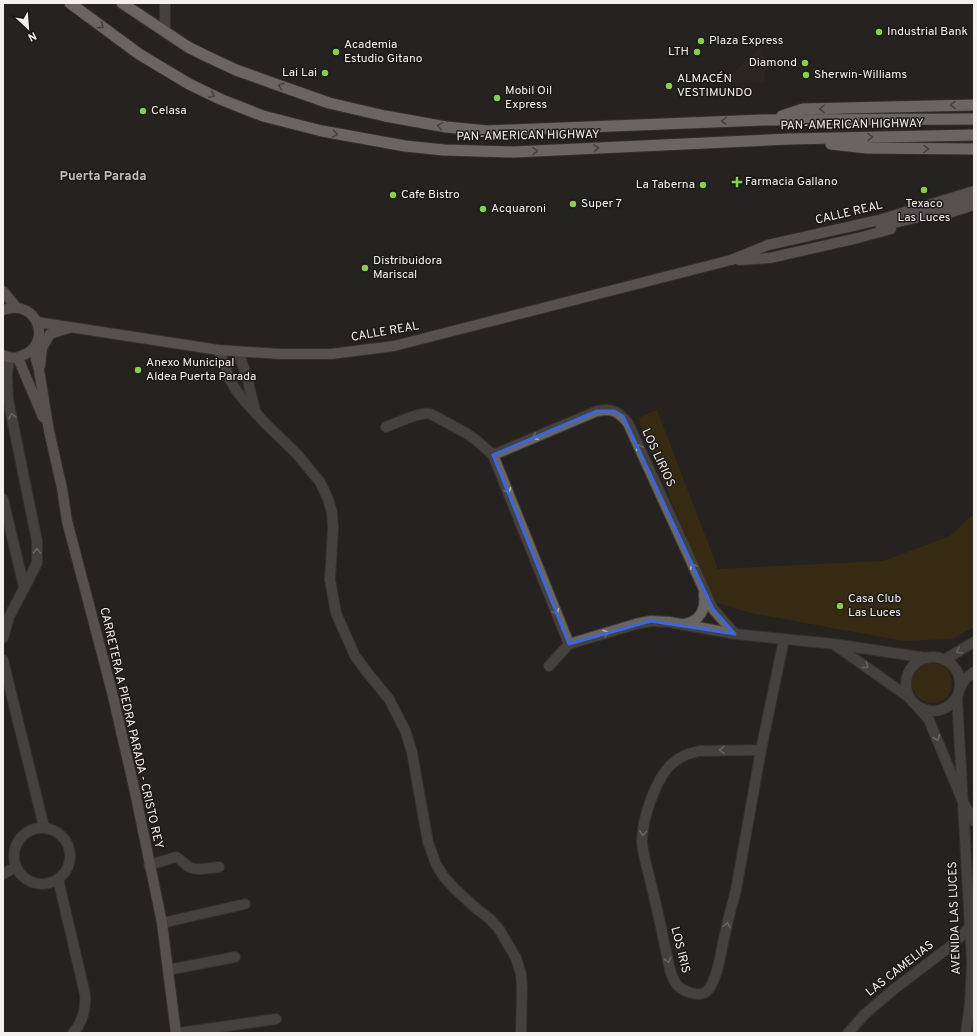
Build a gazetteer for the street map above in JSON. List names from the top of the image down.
{
  "streets": {
    "highway": ["PAN-AMERICAN HIGHWAY"],
    "main road": ["CALLE REAL", "CARRETERA A PIEDRA PARADA - CRISTO REY"],
    "street": [
      "LOS LIRIOS",
      "AVENIDA LAS LUCES",
      "LOS IRIS",
      "LAS CAMELIAS"
    ]
  },
  "crossings": [
    ["AVENIDA LAS LUCES", "LAS CAMELIAS"]
  ],
  "districts": ["Puerta Parada"],
  "places": {
    "other": [
      "Industrial Bank",
      "Plaza Express",
      "Academia Estudio Gitano",
      "LTH",
      "Diamond",
      "Lai Lai",
      "Sherwin-Williams",
      "ALMACÉN VESTIMUNDO",
      "Mobil Oil Express",
      "Celasa",
      "La Taberna",
      "Texaco Las Luces",
      "Cafe Bistro",
      "Super 7",
      "Acquaroni",
      "Distribuidora Mariscal",
      "Anexo Municipal Aldea Puerta Parada",
      "Casa Club Las Luces"
    ],
    "health": ["Farmacia Gallano"]
  },
  "north": "bottom right"
}
